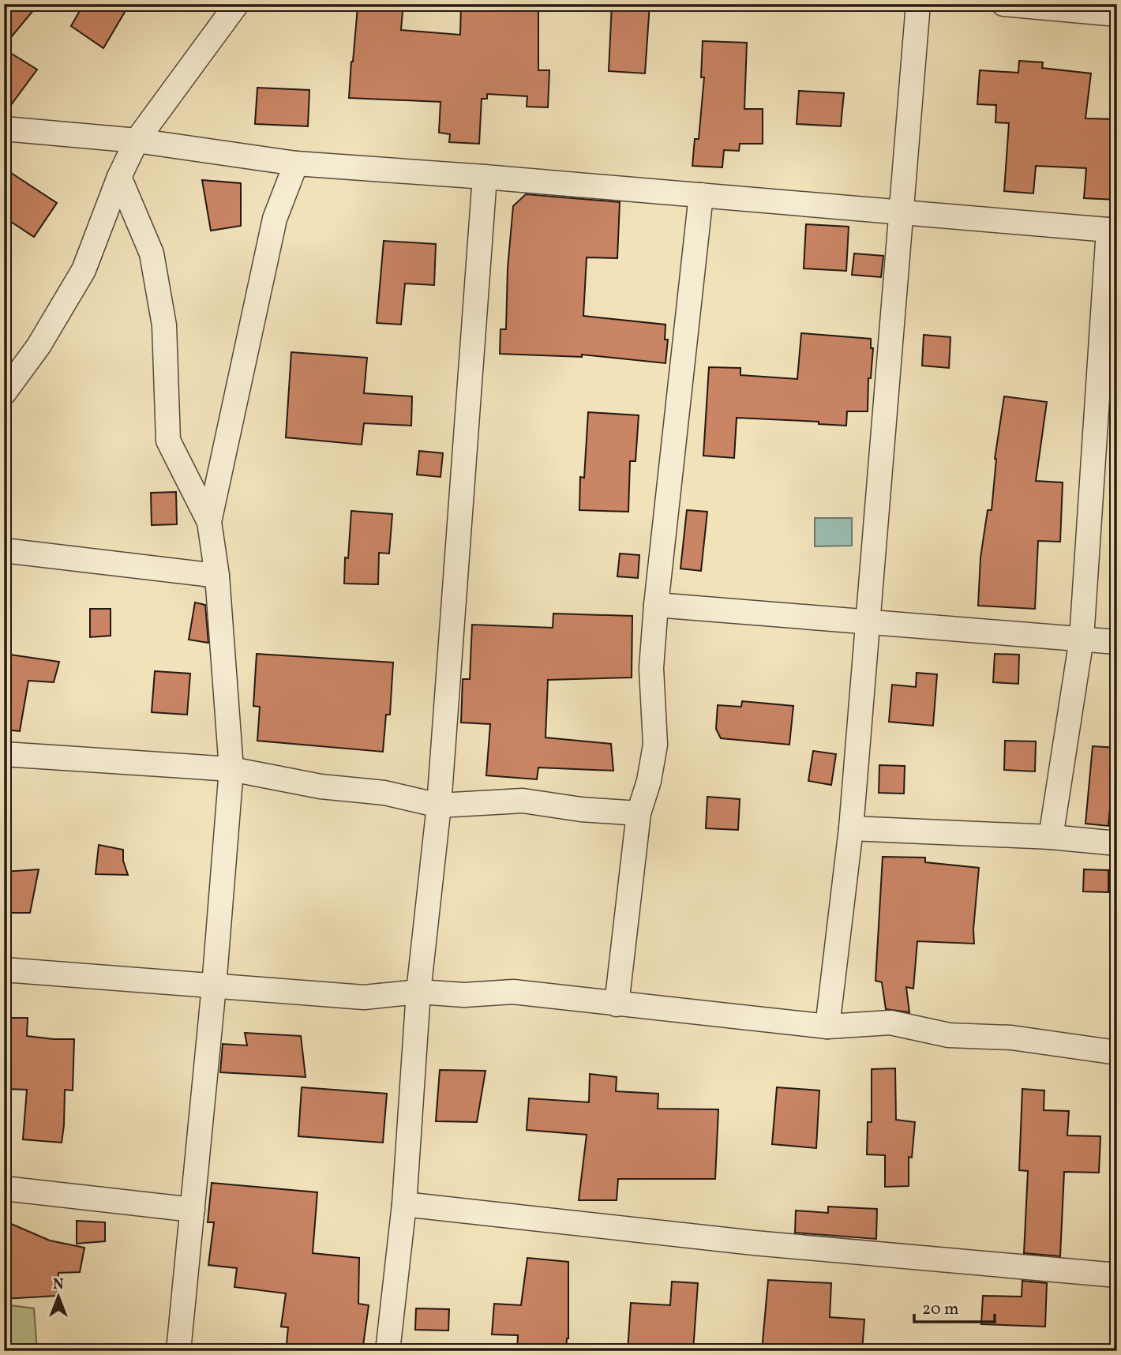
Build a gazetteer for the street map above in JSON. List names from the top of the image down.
{
  "scale_bar": "20 m",
  "north": "top"
}
